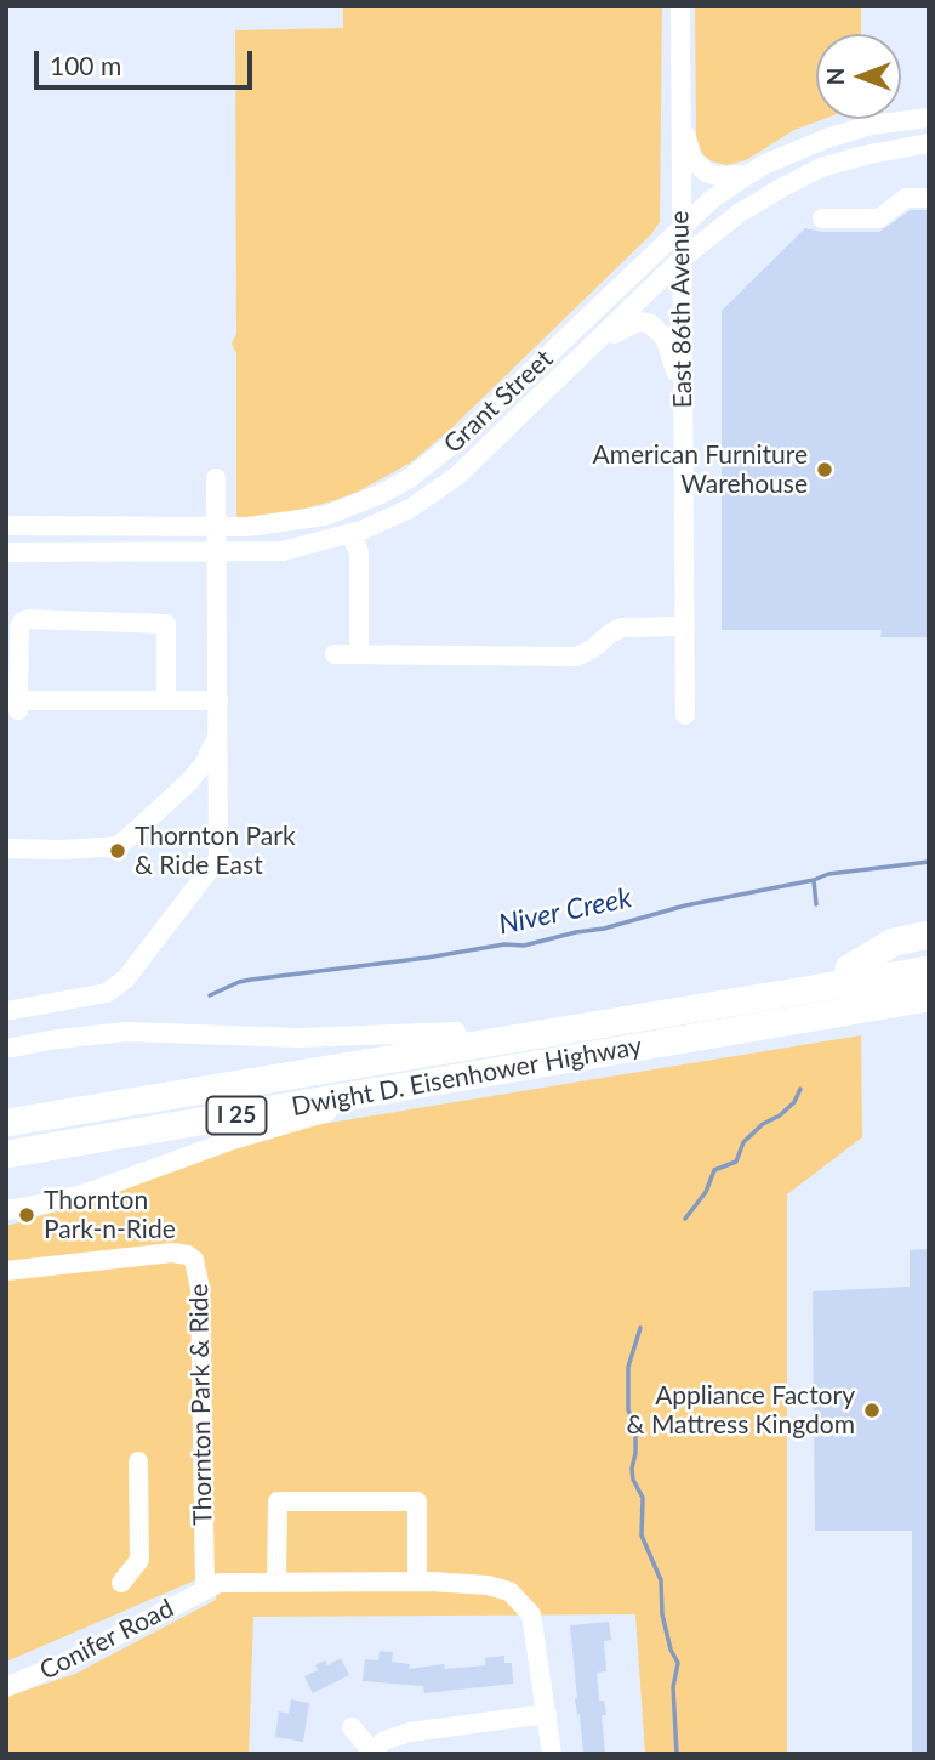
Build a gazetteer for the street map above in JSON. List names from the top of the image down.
{
  "streets": {
    "highway": ["Dwight D. Eisenhower Highway", "I 25"],
    "street": [
      "East 86th Avenue",
      "Grant Street",
      "Thornton Park & Ride",
      "Conifer Road"
    ]
  },
  "crossings": [
    ["East 86th Avenue", "Grant Street"],
    ["Thornton Park & Ride", "Conifer Road"]
  ],
  "water": ["Niver Creek"],
  "places": [
    "American Furniture Warehouse",
    "Thornton Park & Ride East",
    "Thornton Park-n-Ride",
    "Appliance Factory & Mattress Kingdom"
  ],
  "scale_bar": "100 m",
  "north": "left"
}
